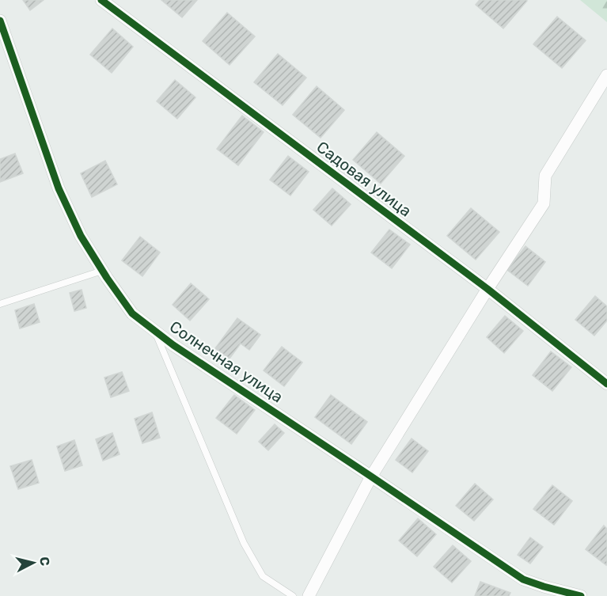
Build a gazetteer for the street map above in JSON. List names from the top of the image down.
{
  "streets": {
    "street": ["Садовая улица", "Солнечная улица"]
  },
  "north": "right"
}
